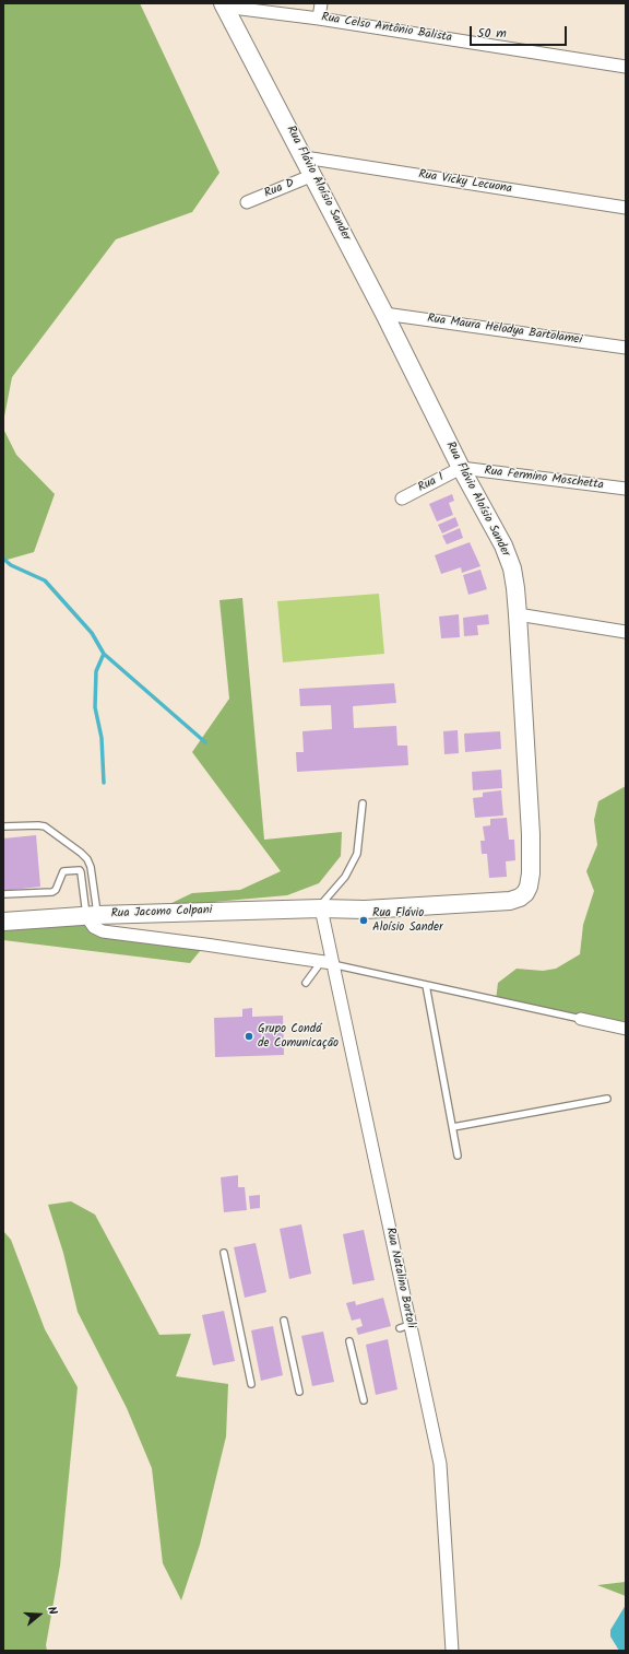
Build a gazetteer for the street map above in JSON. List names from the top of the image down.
{
  "streets": {
    "street": [
      "Rua Celso Antônio Balista",
      "Rua Vicky Lecuona",
      "Rua Flávio Aloísio Sander",
      "Rua D",
      "Rua Maura Helodya Bartolamei",
      "Rua Fermino Moschetta",
      "Rua I",
      "Rua Jacomo Colpani",
      "Rua Natalino Bortoli"
    ]
  },
  "crossings": [
    ["Rua Celso Antônio Balista", "Rua Flávio Aloísio Sander"],
    ["Rua Vicky Lecuona", "Rua Flávio Aloísio Sander"],
    ["Rua Flávio Aloísio Sander", "Rua D"],
    ["Rua Flávio Aloísio Sander", "Rua Maura Helodya Bartolamei"],
    ["Rua Flávio Aloísio Sander", "Rua Fermino Moschetta"],
    ["Rua Flávio Aloísio Sander", "Rua I"],
    ["Rua Flávio Aloísio Sander", "Rua Jacomo Colpani"],
    ["Rua Flávio Aloísio Sander", "Rua Natalino Bortoli"],
    ["Rua Fermino Moschetta", "Rua I"],
    ["Rua Jacomo Colpani", "Rua Natalino Bortoli"]
  ],
  "places": ["Rua Flávio Aloísio Sander", "Grupo Condá de Comunicação"],
  "scale_bar": "50 m",
  "north": "right"
}
